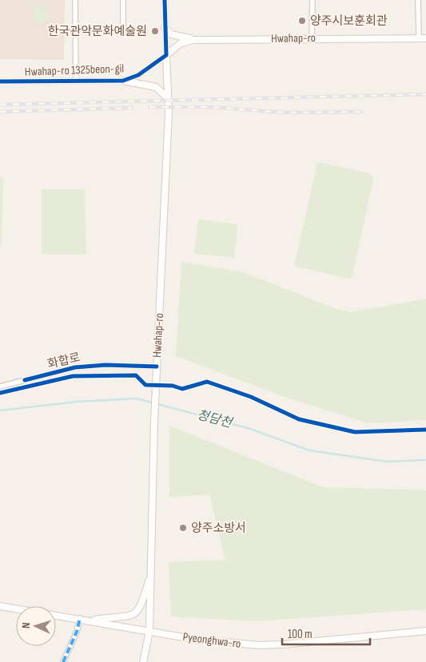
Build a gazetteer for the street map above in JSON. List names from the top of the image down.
{
  "streets": {
    "main road": ["Hwahap-ro", "Pyeonghwa-ro"],
    "street": ["Hwahap-ro 1325beon-gil", "화합로"]
  },
  "crossings": [
    ["Hwahap-ro", "Hwahap-ro 1325beon-gil"],
    ["Hwahap-ro", "화합로"]
  ],
  "water": ["청담천"],
  "places": ["양주시보훈회관", "한국관악문화예술원", "양주소방서"],
  "scale_bar": "100 m",
  "north": "left"
}
